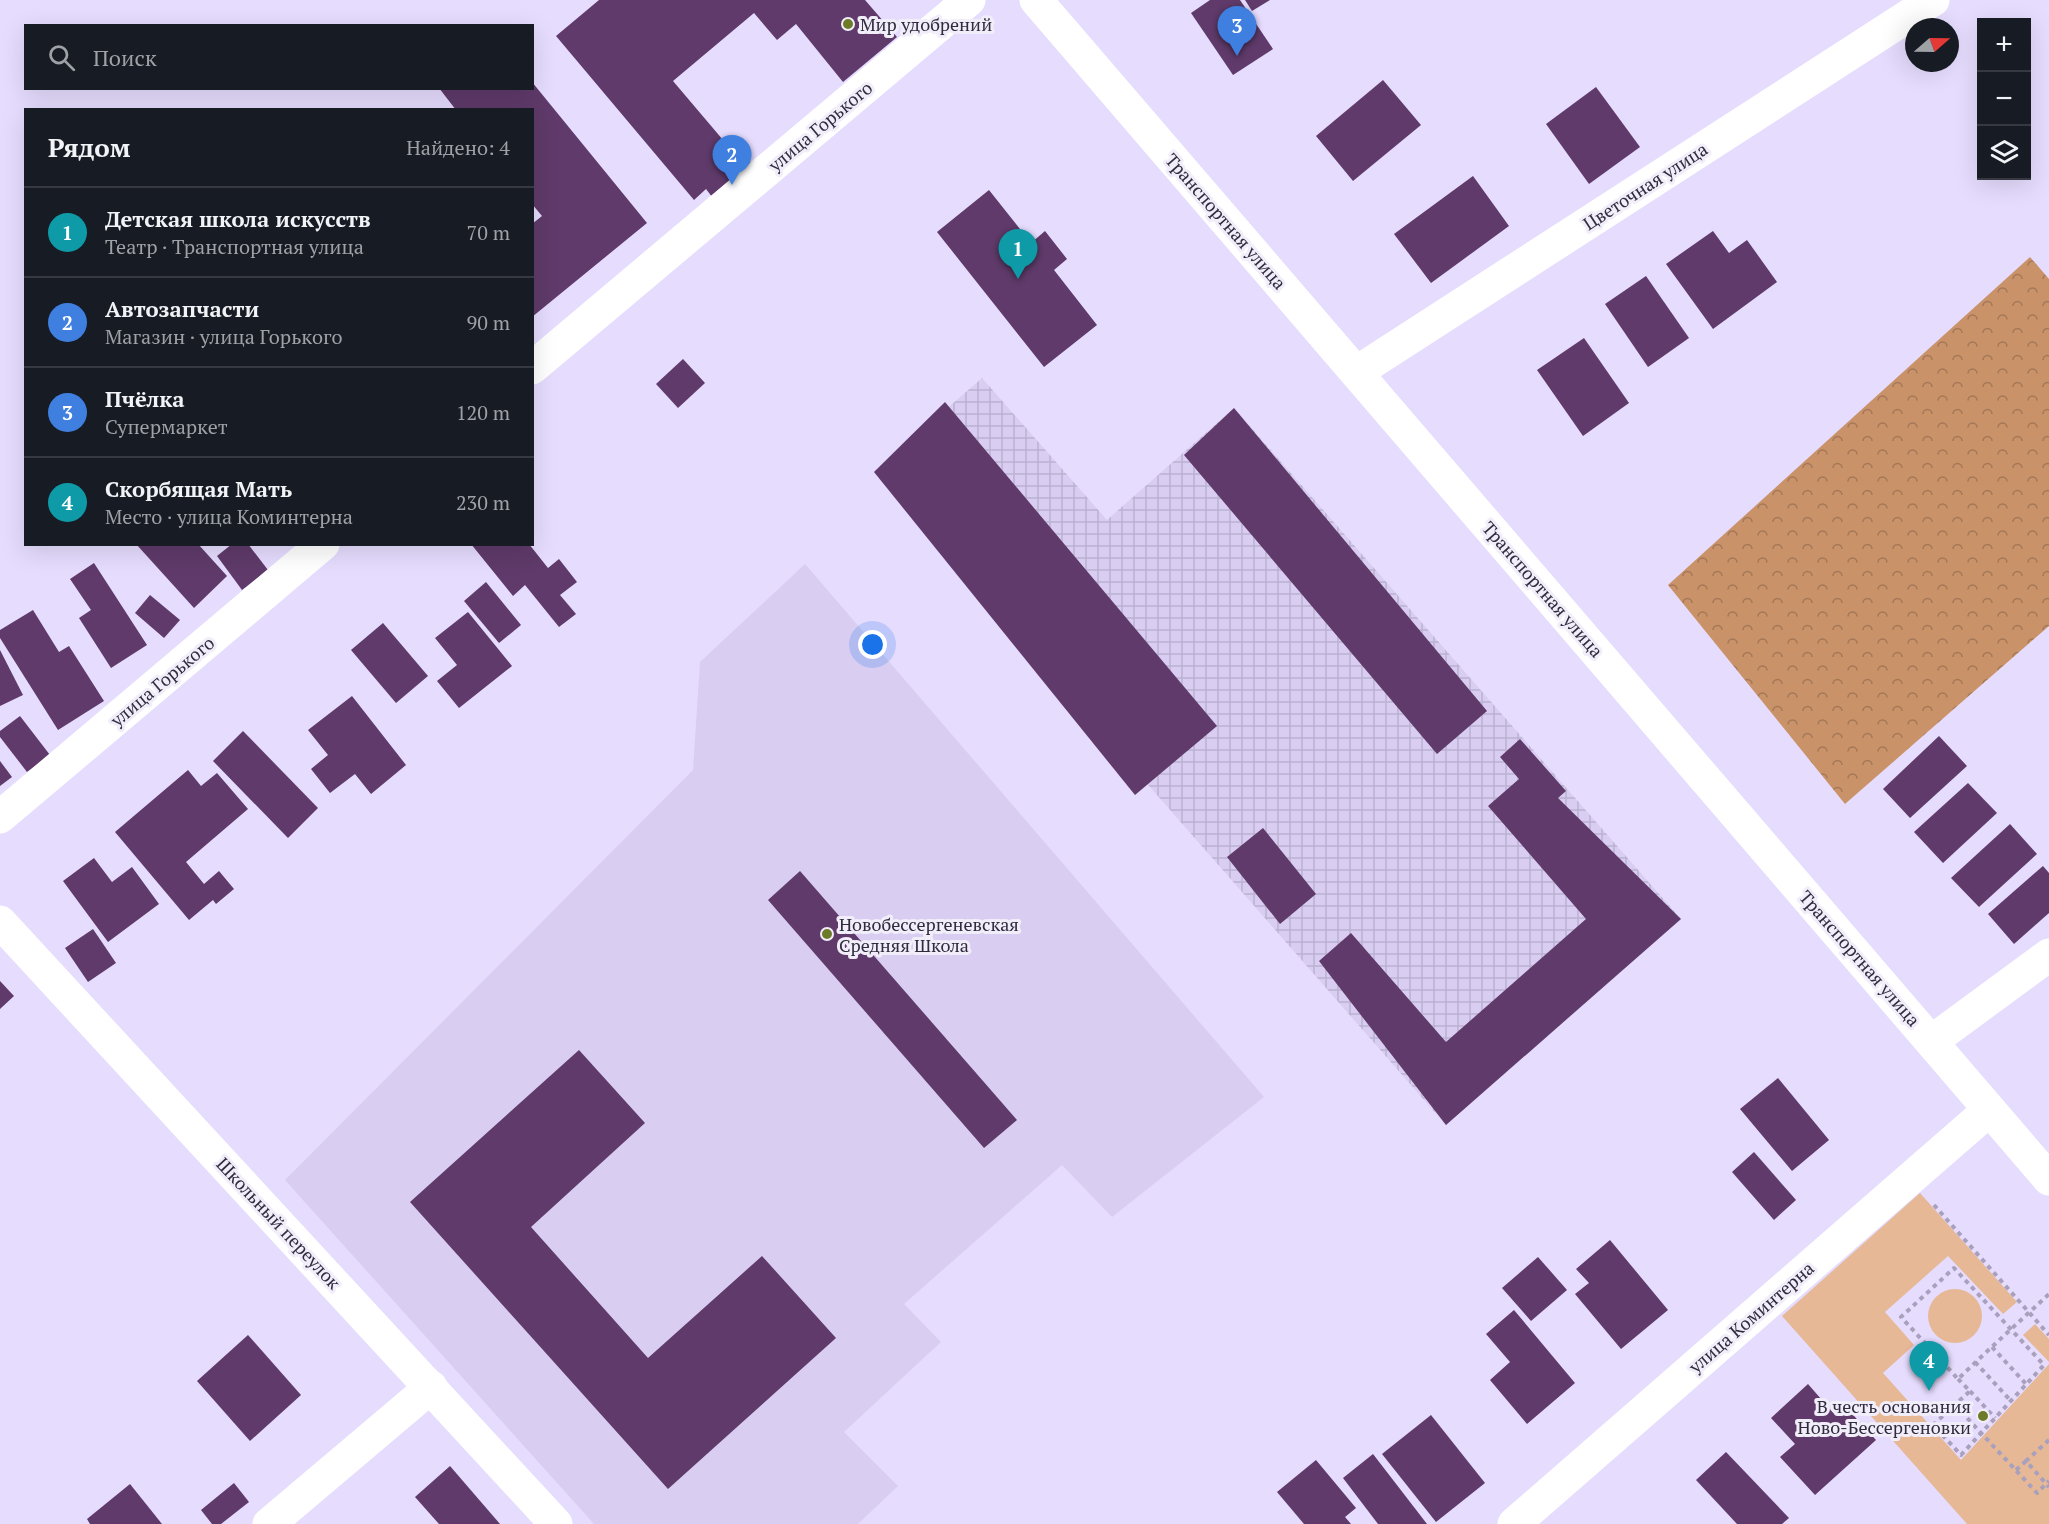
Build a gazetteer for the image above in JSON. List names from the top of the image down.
{
  "streets": {
    "street": [
      "улица Горького",
      "Цветочная улица",
      "Транспортная улица",
      "Школьный переулок",
      "улица Коминтерна"
    ]
  },
  "crossings": [
    ["Цветочная улица", "Транспортная улица"],
    ["Транспортная улица", "улица Коминтерна"]
  ],
  "places": ["Мир удобрений", "Новобессергеневская Средняя Школа", "В честь основания Ново-Бессергеновки"],
  "north": "right",
  "page": {
    "pins": [
      "3",
      "2",
      "1",
      "4"
    ],
    "map_buttons": ["+", "−"],
    "search": "Поиск",
    "heading": ["Рядом", "Найдено: 4"],
    "list": [
      {
        "mark": "1",
        "name": "Детская школа искусств",
        "note": "Театр · Транспортная улица",
        "value": "70 m"
      },
      {
        "mark": "2",
        "name": "Автозапчасти",
        "note": "Магазин · улица Горького",
        "value": "90 m"
      },
      {
        "mark": "3",
        "name": "Пчёлка",
        "note": "Супермаркет",
        "value": "120 m"
      },
      {
        "mark": "4",
        "name": "Скорбящая Мать",
        "note": "Место · улица Коминтерна",
        "value": "230 m"
      }
    ]
  }
}
